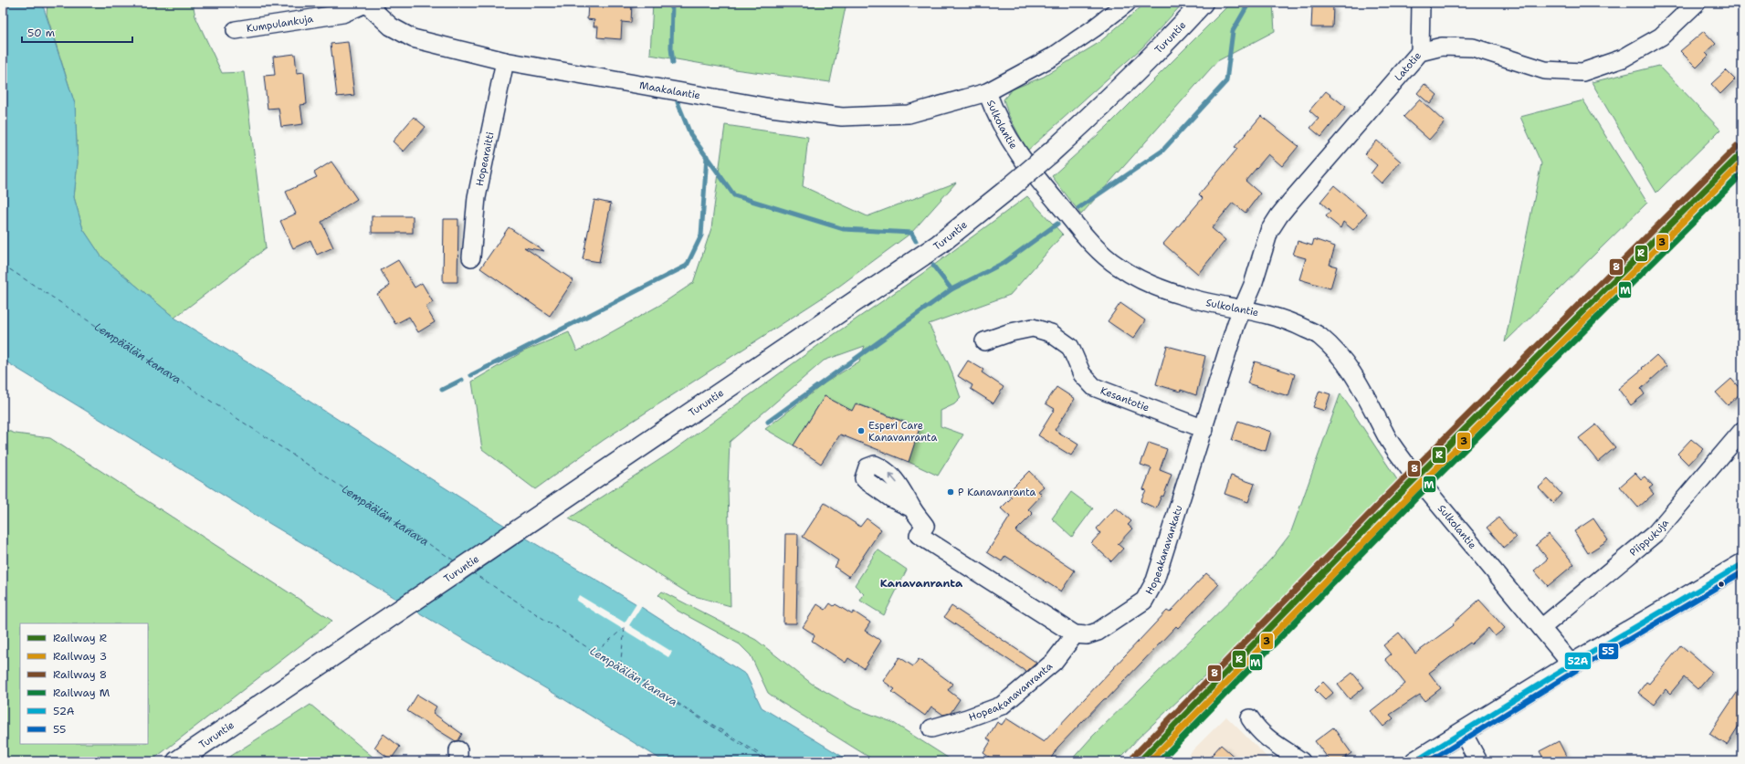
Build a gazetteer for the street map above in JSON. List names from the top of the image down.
{
  "streets": {
    "main road": ["Turuntie"],
    "street": [
      "Kumpulankuja",
      "Latotie",
      "Maakalantie",
      "Sulkolantie",
      "Hopearaitti",
      "Kesantotie",
      "Piippukuja",
      "Hopeakanavankatu",
      "Hopeakanavanranta"
    ]
  },
  "crossings": [
    ["Kumpulankuja", "Maakalantie"],
    ["Latotie", "Sulkolantie"],
    ["Latotie", "Hopeakanavankatu"],
    ["Maakalantie", "Sulkolantie"],
    ["Maakalantie", "Hopearaitti"],
    ["Sulkolantie", "Piippukuja"],
    ["Sulkolantie", "Hopeakanavankatu"],
    ["Kesantotie", "Hopeakanavankatu"],
    ["Hopeakanavankatu", "Hopeakanavanranta"]
  ],
  "districts": ["Kanavanranta"],
  "water": ["Lempäälän kanava"],
  "places": ["Esperi Care Kanavanranta", "P Kanavanranta"],
  "lines": [
    "rail line 8",
    "rail line R",
    "rail line 3",
    "rail line M",
    "transit line 52A",
    "transit line 55"
  ],
  "legend": [
    "Railway R",
    "Railway 3",
    "Railway 8",
    "Railway M",
    "52A",
    "55"
  ],
  "scale_bar": "50 m"
}
